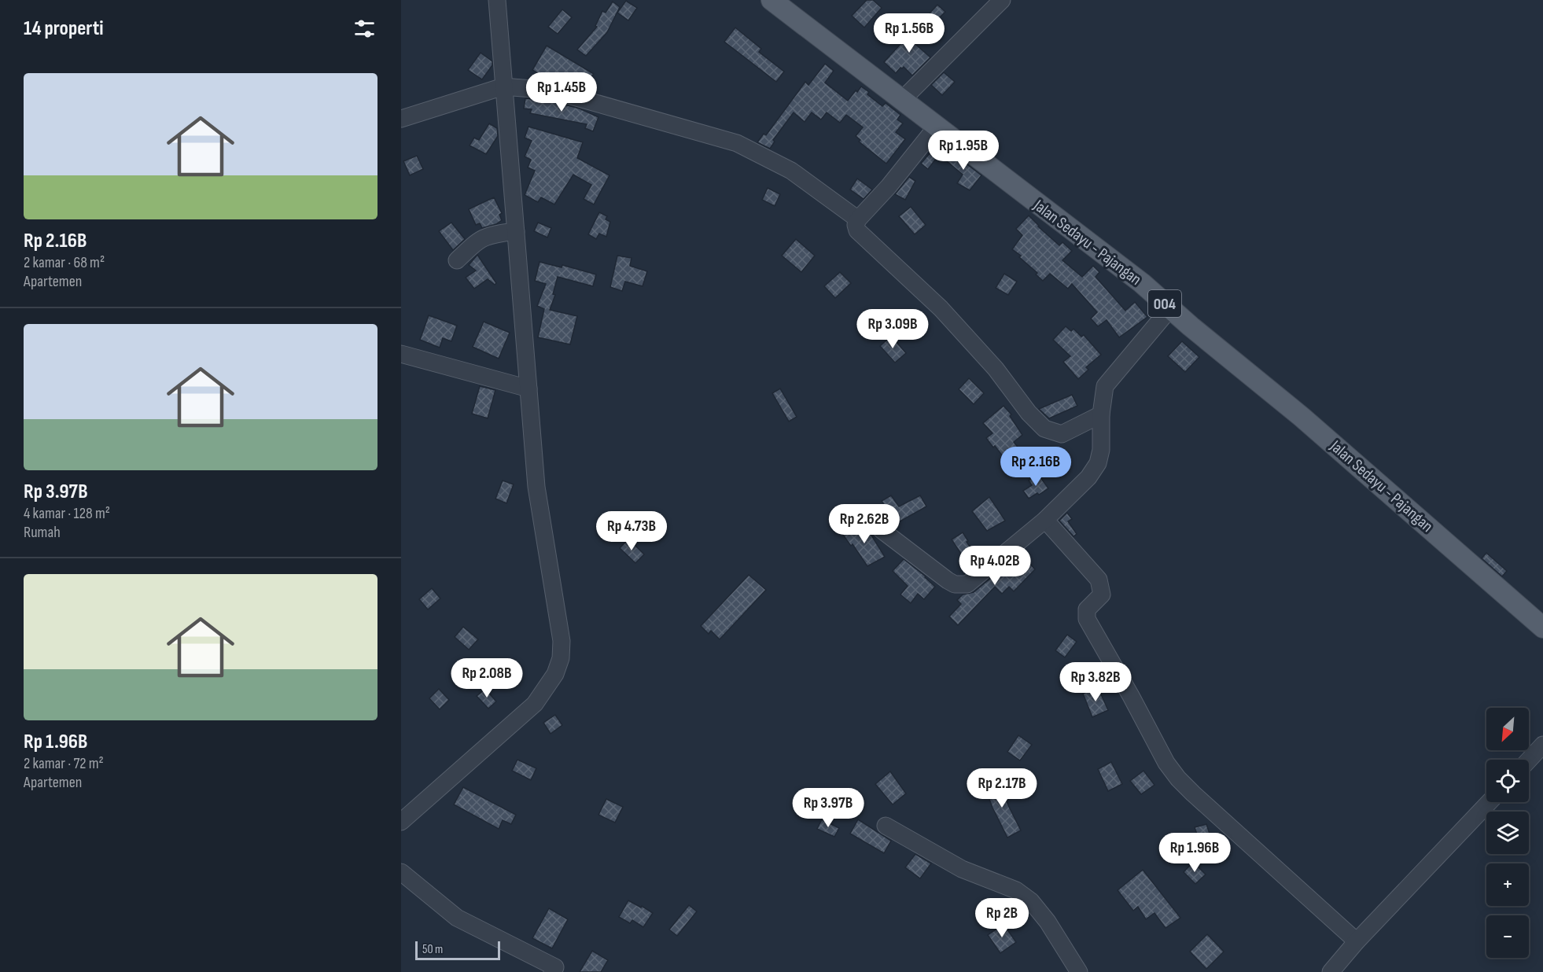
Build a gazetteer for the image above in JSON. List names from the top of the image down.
{
  "streets": {
    "main road": ["Jalan Sedayu - Pajangan", "004"]
  },
  "scale_bar": "50 m",
  "north": "bottom left",
  "page": {
    "heading": "14 properti",
    "price": [
      "Rp 1.56B",
      "Rp 1.45B",
      "Rp 1.95B",
      "Rp 3.09B",
      "Rp 2.16B",
      "Rp 2.62B",
      "Rp 4.73B",
      "Rp 4.02B",
      "Rp 2.08B",
      "Rp 3.82B",
      "Rp 2.17B",
      "Rp 3.97B",
      "Rp 1.96B",
      "Rp 2B"
    ],
    "list": [
      {
        "name": "Rp 2.16B",
        "note": "2 kamar · 68 m² · Apartemen"
      },
      {
        "name": "Rp 3.97B",
        "note": "4 kamar · 128 m² · Rumah"
      },
      {
        "name": "Rp 1.96B",
        "note": "2 kamar · 72 m² · Apartemen"
      }
    ],
    "map_buttons": ["+", "−"],
    "scale": "50 m"
  }
}
